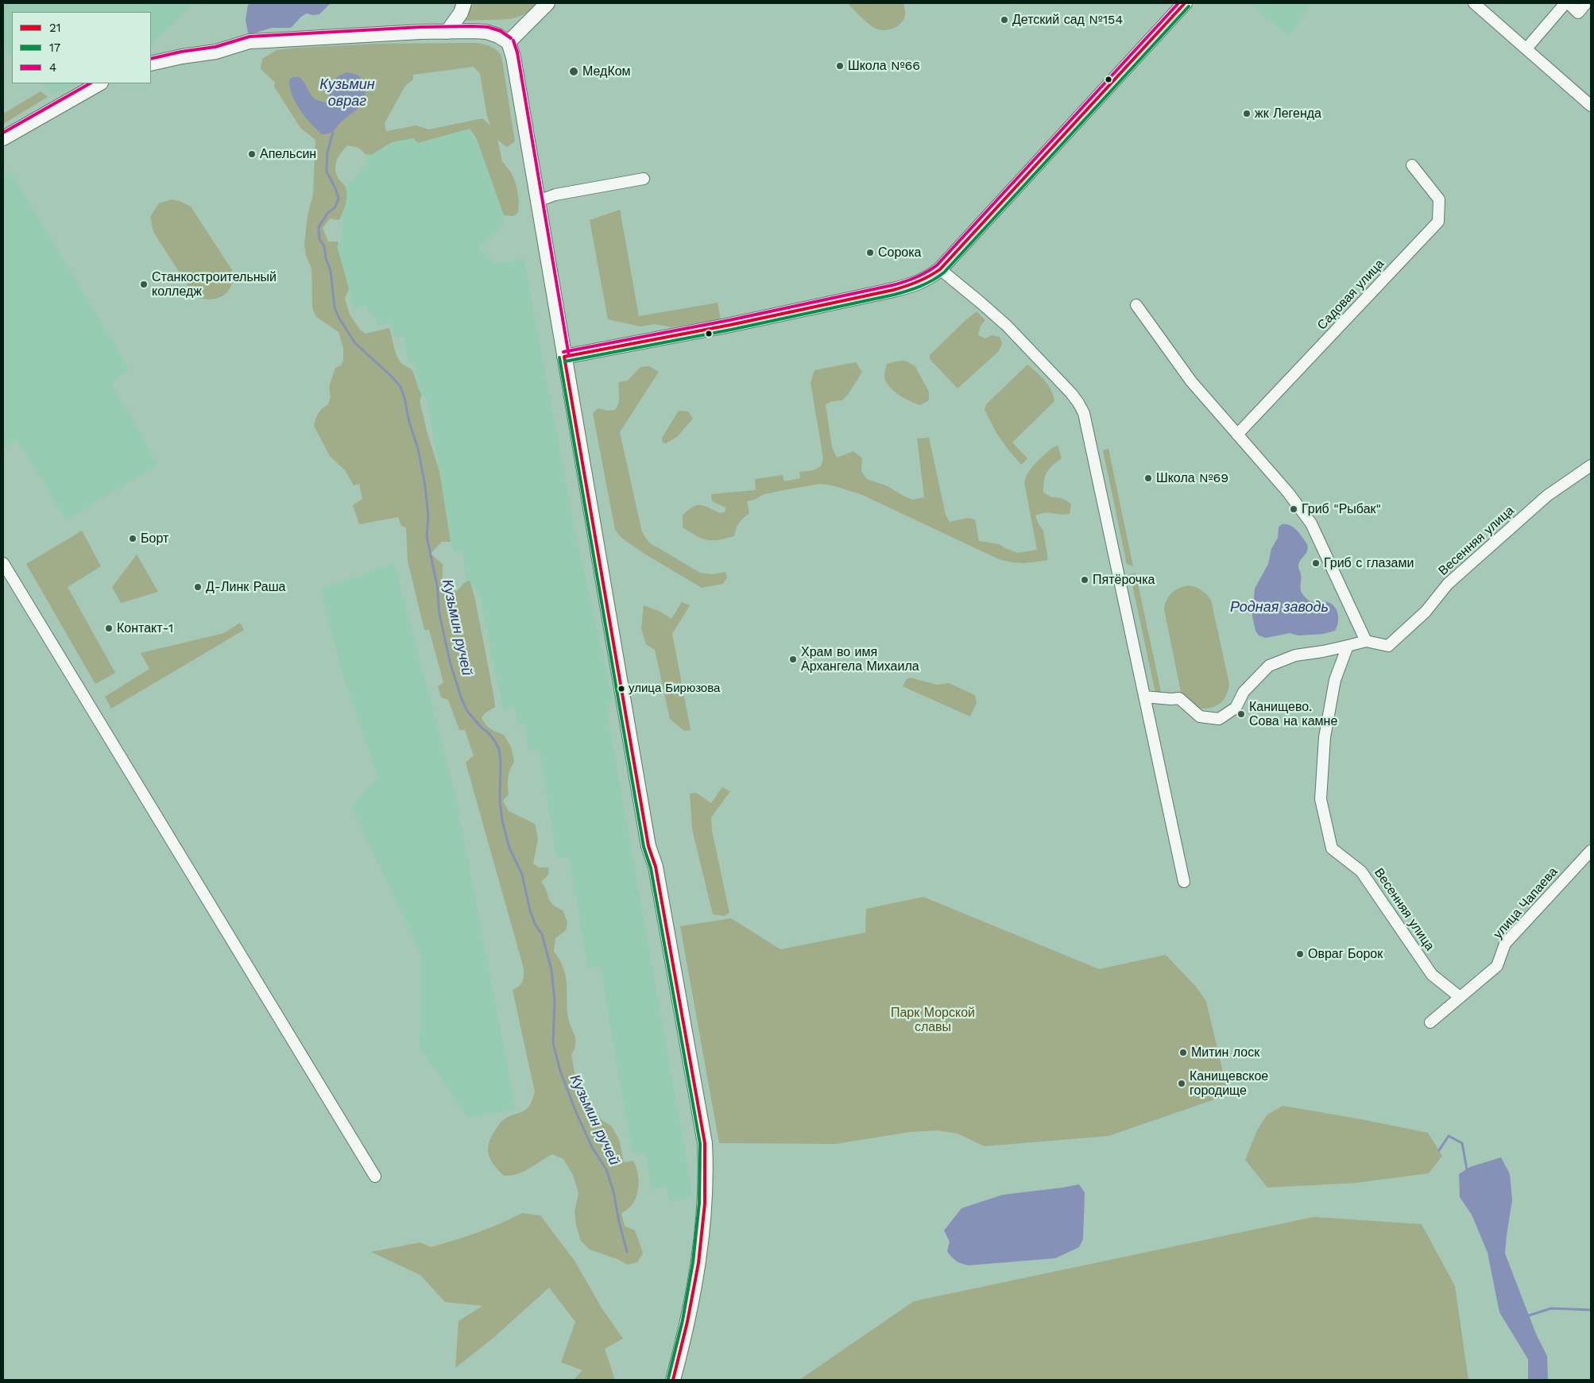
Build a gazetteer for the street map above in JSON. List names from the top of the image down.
{
  "streets": {
    "street": ["Садовая улица", "Весенняя улица", "улица Чапаева"]
  },
  "crossings": [
    ["Весенняя улица", "улица Чапаева"]
  ],
  "water": ["Кузьмин овраг", "Родная заводь", "Кузьмин ручей"],
  "parks": ["Парк Морской славы"],
  "places": [
    "Детский сад №154",
    "Школа №66",
    "МедКом",
    "жк Легенда",
    "Апельсин",
    "Сорока",
    "Станкостроительный колледж",
    "Школа №69",
    "Гриб \"Рыбак\"",
    "Борт",
    "Гриб с глазами",
    "Пятёрочка",
    "Д-Линк Раша",
    "Контакт-1",
    "Храм во имя Архангела Михаила",
    "улица Бирюзова",
    "Канищево. Сова на камне",
    "Овраг Борок",
    "Митин лоск",
    "Канищевское городище"
  ],
  "lines": ["transit line 21", "transit line 4", "transit line 17"],
  "legend": ["21", "17", "4"]
}
